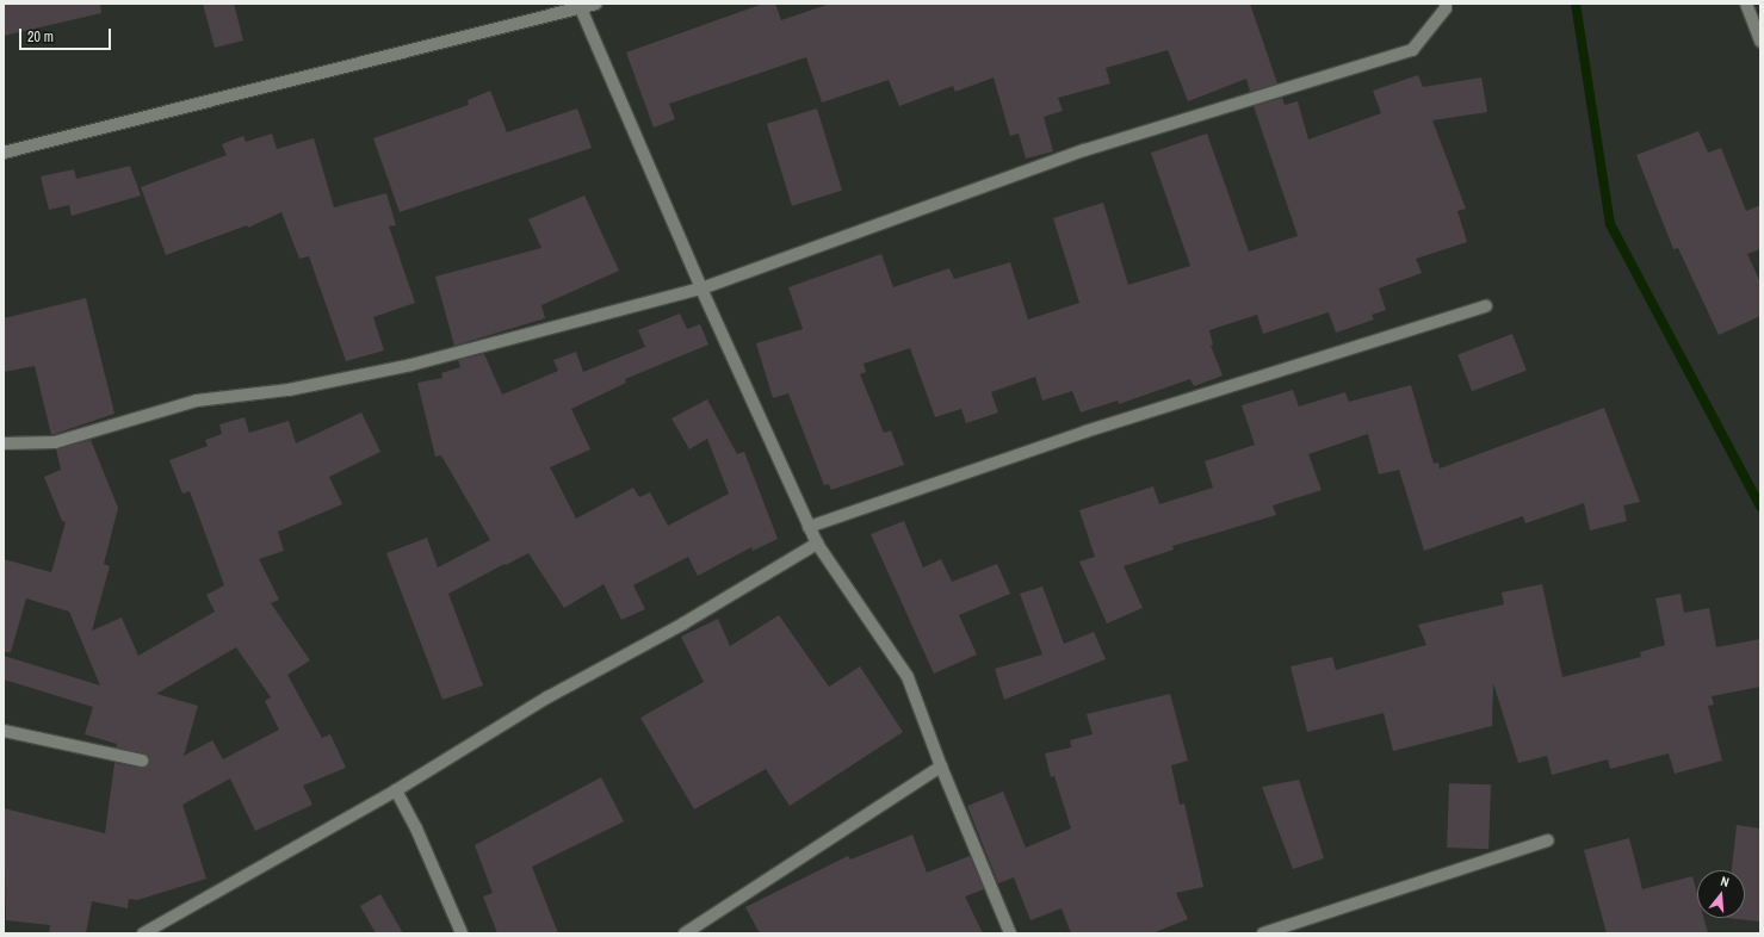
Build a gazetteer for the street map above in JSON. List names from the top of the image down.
{
  "scale_bar": "20 m",
  "north": "top"
}
